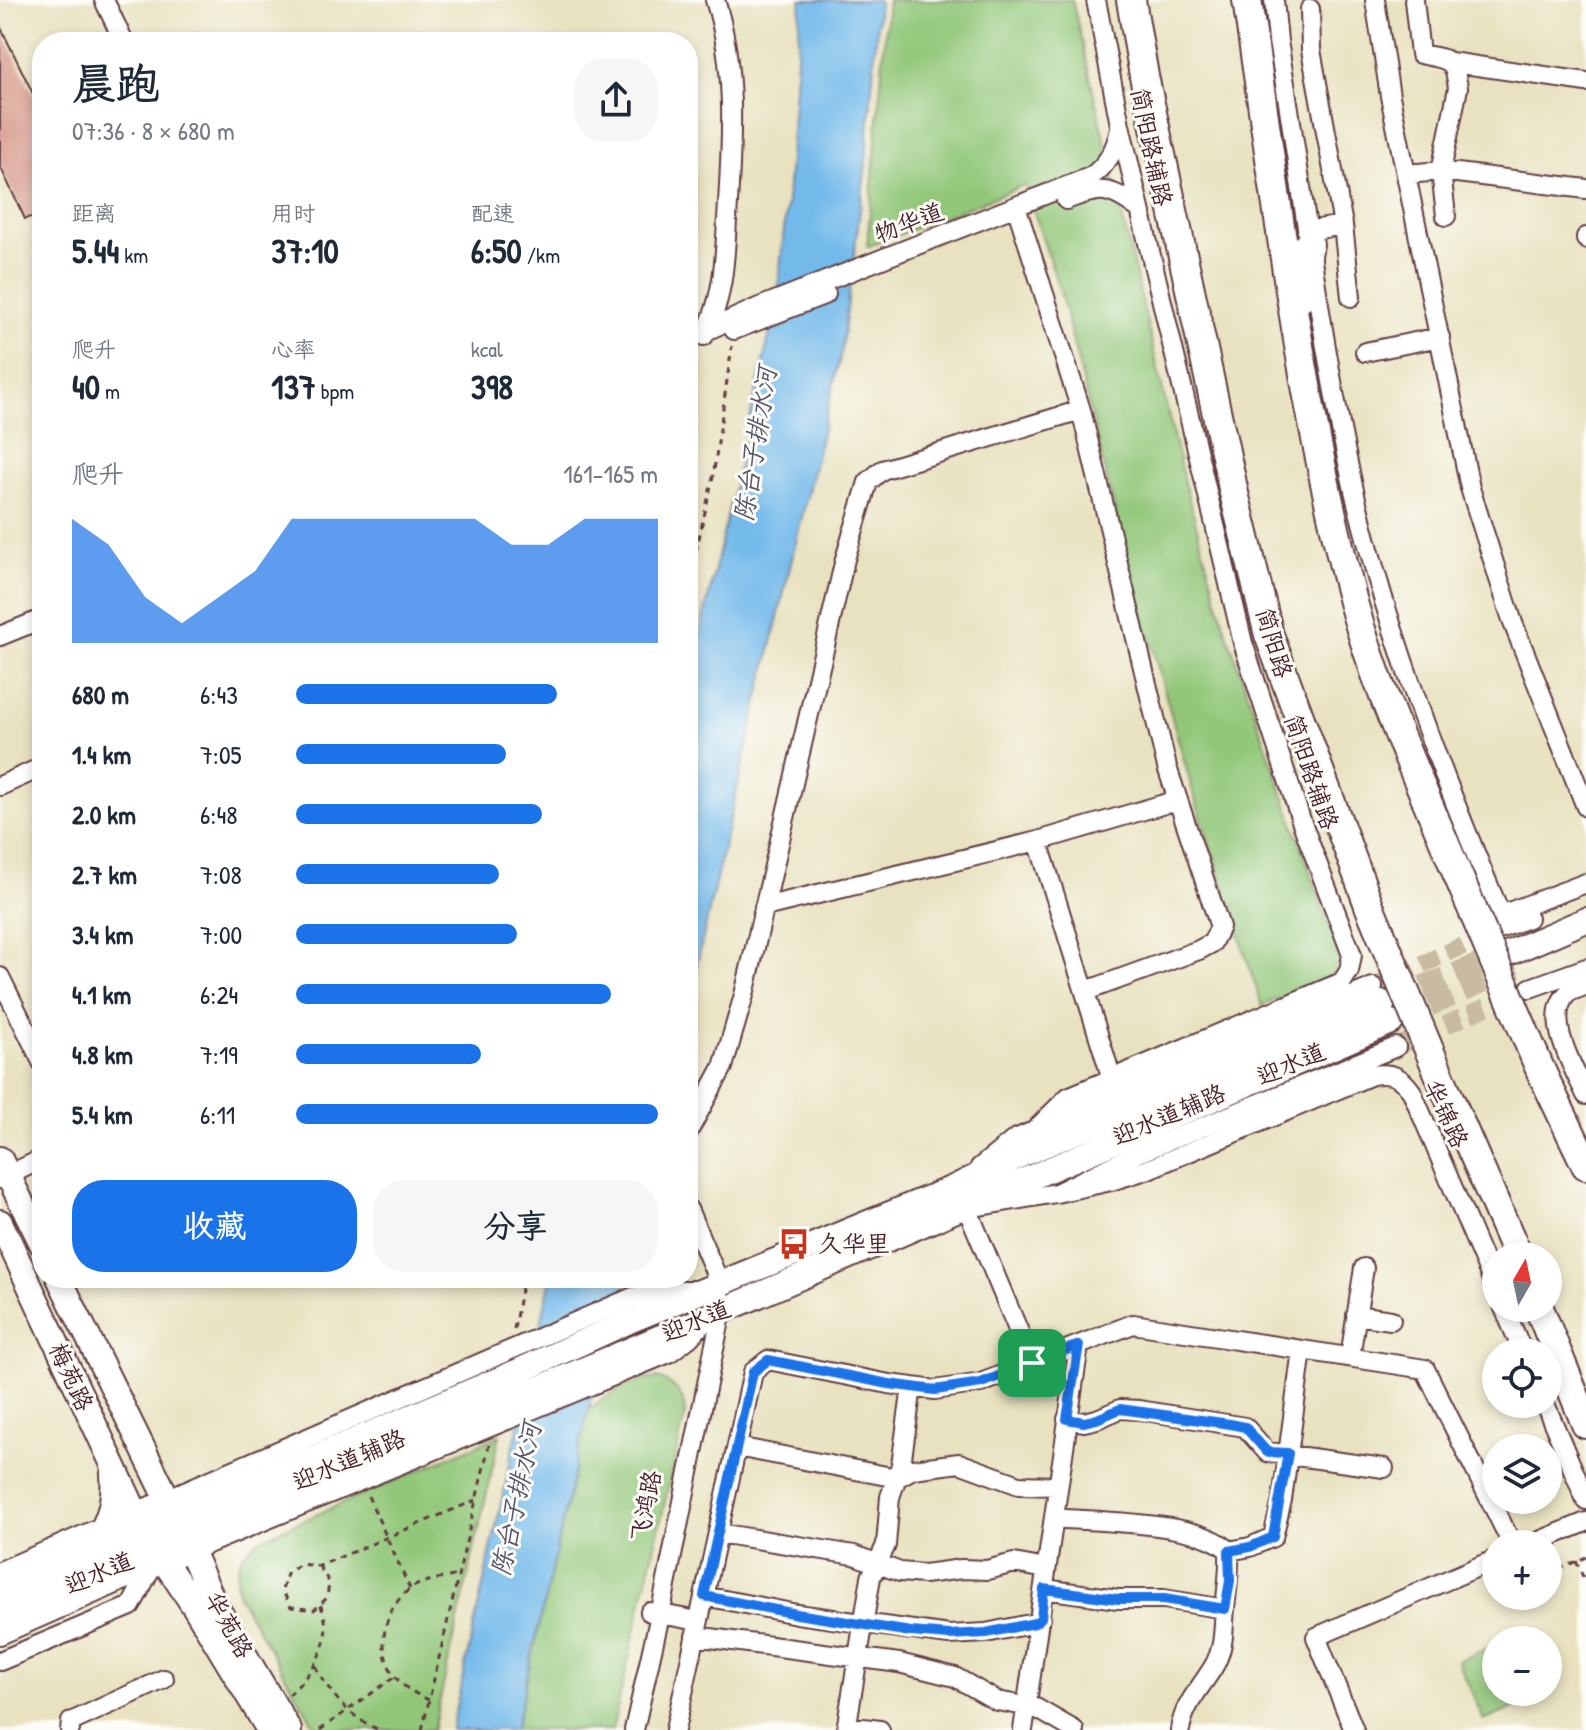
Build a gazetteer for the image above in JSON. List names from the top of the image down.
{
  "streets": {
    "highway": ["简阳路"],
    "main road": ["迎水道", "梅苑路", "华苑路"],
    "street": [
      "简阳路辅路",
      "物华道",
      "华锦路",
      "迎水道辅路",
      "飞鸿路"
    ]
  },
  "crossings": [
    ["简阳路辅路", "物华道"],
    ["简阳路辅路", "迎水道辅路"],
    ["迎水道", "迎水道辅路"],
    ["迎水道", "梅苑路"],
    ["迎水道", "飞鸿路"],
    ["迎水道", "华苑路"],
    ["华锦路", "迎水道辅路"],
    ["迎水道辅路", "梅苑路"],
    ["迎水道辅路", "华苑路"],
    ["梅苑路", "华苑路"]
  ],
  "water": ["陈台子排水河"],
  "places": {
    "bus stop": ["久华里"]
  },
  "north": "top",
  "page": {
    "heading": ["晨跑", "07:36 · 8 × 680 m"],
    "stats": [
      ["距离", "5.44 km"],
      ["用时", "37:10"],
      ["配速", "6:50 /km"],
      ["爬升", "40 m"],
      ["心率", "137 bpm"],
      ["kcal", "398"]
    ],
    "chart": ["爬升", "161–165 m"],
    "list": [
      {
        "name": "680 m",
        "note": "6:43"
      },
      {
        "name": "1.4 km",
        "note": "7:05"
      },
      {
        "name": "2.0 km",
        "note": "6:48"
      },
      {
        "name": "2.7 km",
        "note": "7:08"
      },
      {
        "name": "3.4 km",
        "note": "7:00"
      },
      {
        "name": "4.1 km",
        "note": "6:24"
      },
      {
        "name": "4.8 km",
        "note": "7:19"
      },
      {
        "name": "5.4 km",
        "note": "6:11"
      }
    ],
    "buttons": ["收藏", "分享"],
    "map_buttons": ["+", "−"]
  }
}
